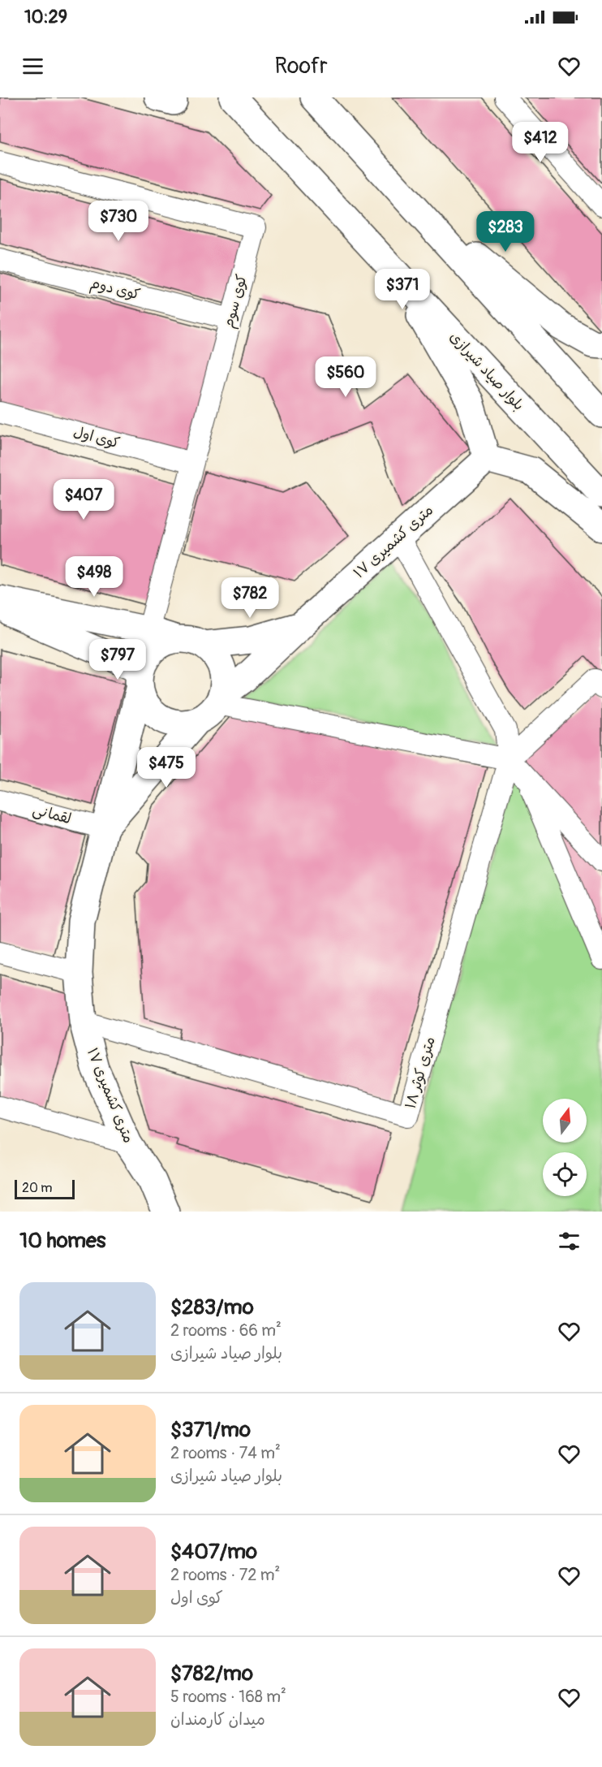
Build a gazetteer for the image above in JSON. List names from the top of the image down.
{
  "streets": {
    "street": [
      "کوی دوم",
      "کوی سوم",
      "بلوار صیاد شیرازی",
      "کوی اول",
      "۱۷ متری کشمیری",
      "لقمانی",
      "۱۸ متری کوثر"
    ]
  },
  "crossings": [
    ["کوی دوم", "کوی سوم"],
    ["کوی سوم", "کوی اول"],
    ["۱۷ متری کشمیری", "لقمانی"],
    ["۱۷ متری کشمیری", "۱۸ متری کوثر"]
  ],
  "scale_bar": "20 m",
  "north": "top",
  "page": {
    "status": "10:29",
    "header": "Roofr",
    "price": [
      "$412",
      "$730",
      "$283",
      "$371",
      "$560",
      "$407",
      "$498",
      "$782",
      "$797",
      "$475"
    ],
    "scale": "20 m",
    "heading": "10 homes",
    "list": [
      {
        "name": "$283/mo",
        "note": "2 rooms · 66 m² · بلوار صیاد شیرازی"
      },
      {
        "name": "$371/mo",
        "note": "2 rooms · 74 m² · بلوار صیاد شیرازی"
      },
      {
        "name": "$407/mo",
        "note": "2 rooms · 72 m² · کوی اول"
      },
      {
        "name": "$782/mo",
        "note": "5 rooms · 168 m² · میدان کارمندان"
      }
    ]
  }
}
